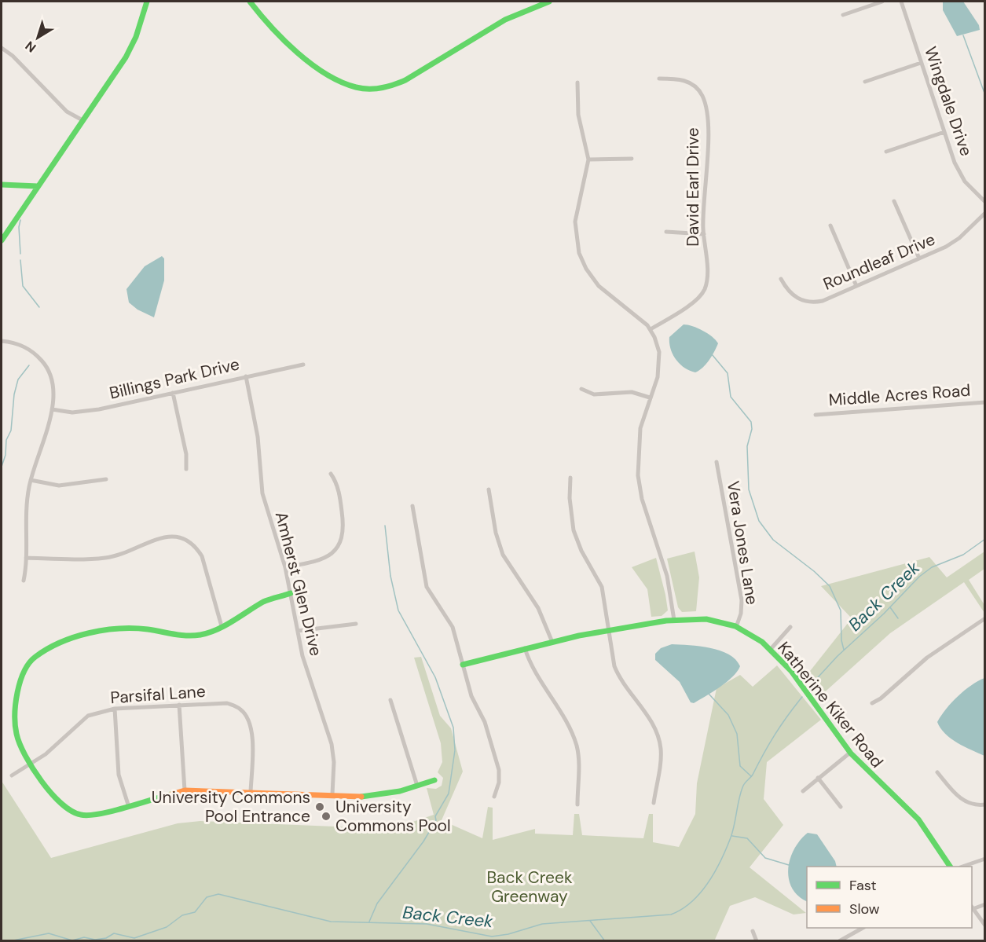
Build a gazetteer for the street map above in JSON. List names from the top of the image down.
{
  "streets": {
    "street": [
      "Wingdale Drive",
      "David Earl Drive",
      "Roundleaf Drive",
      "Billings Park Drive",
      "Middle Acres Road",
      "Vera Jones Lane",
      "Amherst Glen Drive",
      "Parsifal Lane",
      "Katherine Kiker Road"
    ]
  },
  "crossings": [
    ["Billings Park Drive", "Amherst Glen Drive"],
    ["Vera Jones Lane", "Katherine Kiker Road"]
  ],
  "water": ["Back Creek"],
  "parks": ["Back Creek Greenway"],
  "places": ["University Commons Pool Entrance", "University Commons Pool"],
  "legend": ["Fast", "Slow"],
  "north": "bottom left"
}
